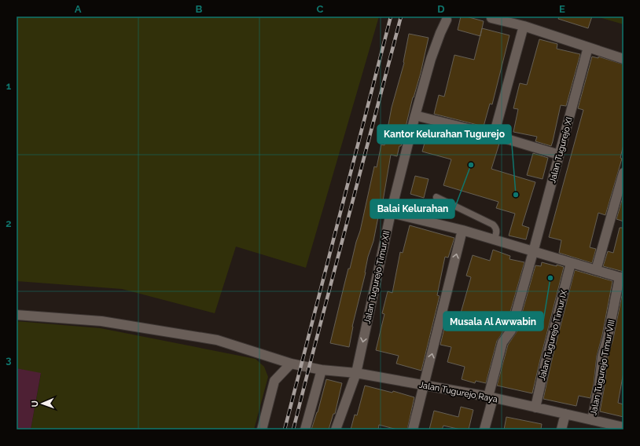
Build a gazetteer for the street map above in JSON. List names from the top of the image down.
{
  "streets": {
    "street": [
      "Jalan Tugurejo XI",
      "Jalan Tugurejo Timur XII",
      "Jalan Tugurejo Timur IX",
      "Jalan Tugurejo Timur VIII",
      "Jalan Tugurejo Raya"
    ]
  },
  "crossings": [
    ["Jalan Tugurejo XI", "Jalan Tugurejo Raya"],
    ["Jalan Tugurejo Timur XII", "Jalan Tugurejo Raya"],
    ["Jalan Tugurejo Timur IX", "Jalan Tugurejo Raya"],
    ["Jalan Tugurejo Timur VIII", "Jalan Tugurejo Raya"]
  ],
  "places": ["Balai Kelurahan", "Kantor Kelurahan Tugurejo", "Musala Al Awwabin"],
  "north": "left",
  "grid": {
    "columns": [
      "A",
      "B",
      "C",
      "D",
      "E"
    ],
    "rows": ["1", "2", "3"]
  }
}
